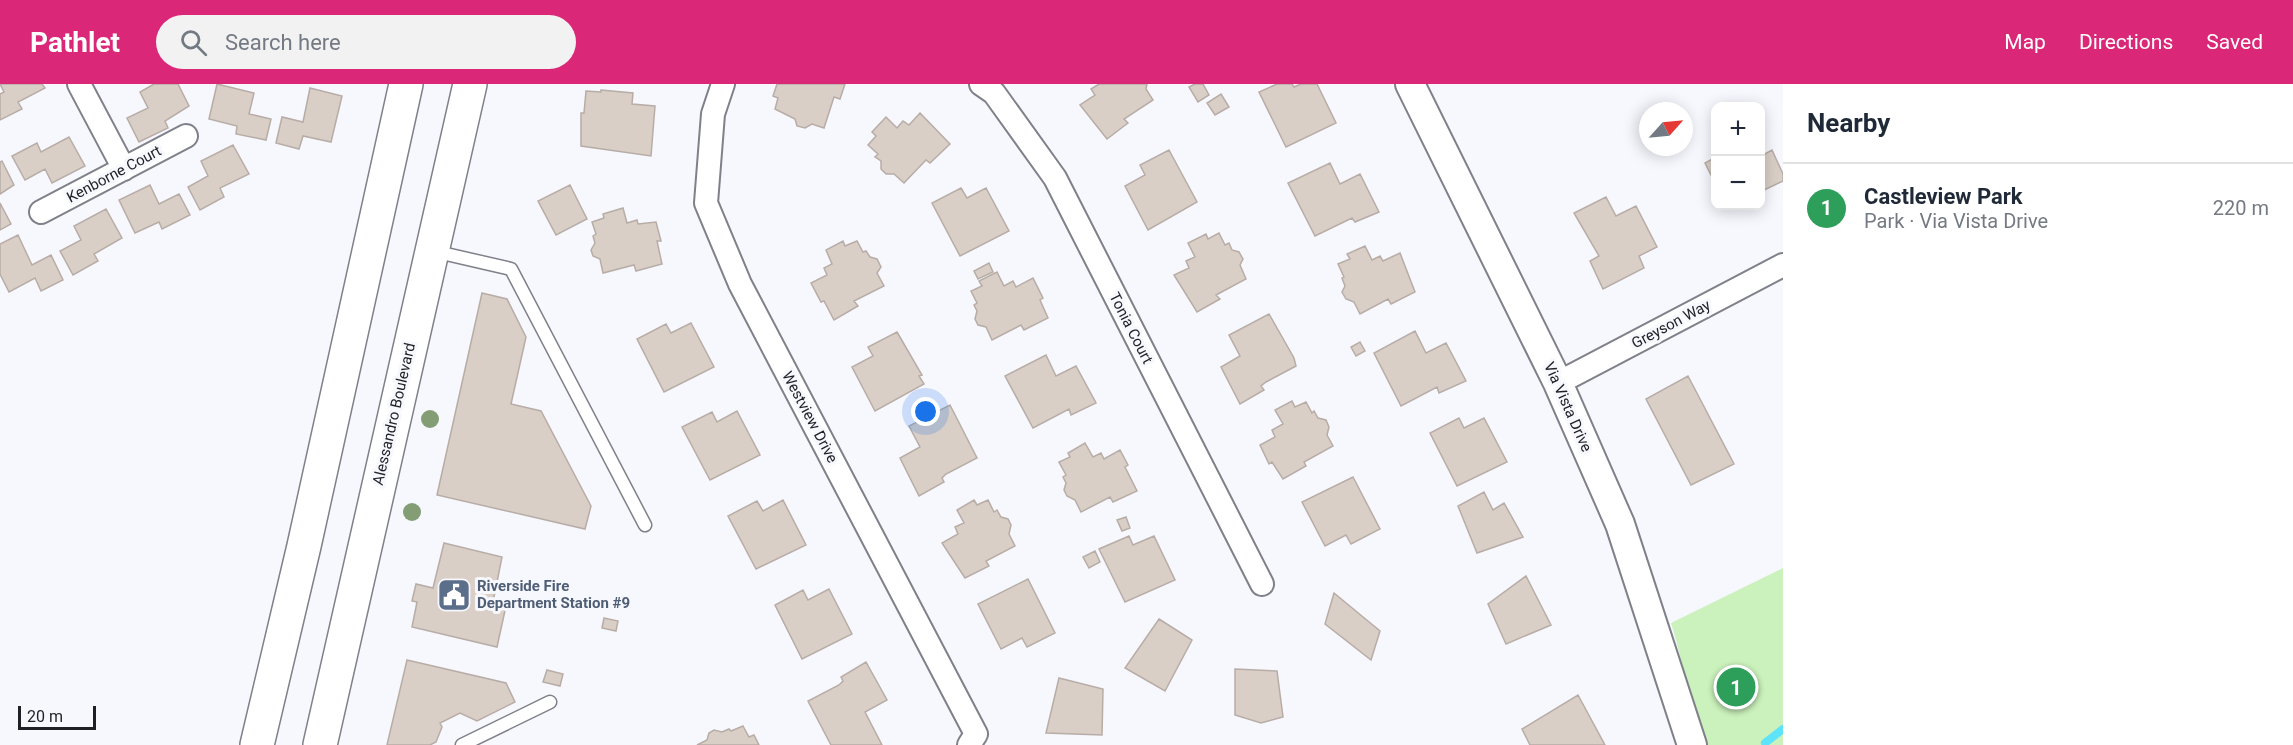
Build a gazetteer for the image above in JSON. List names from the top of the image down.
{
  "streets": {
    "main road": ["Alessandro Boulevard"],
    "street": [
      "Kenborne Court",
      "Greyson Way",
      "Tonia Court",
      "Via Vista Drive",
      "Westview Drive"
    ]
  },
  "crossings": [
    ["Greyson Way", "Via Vista Drive"]
  ],
  "places": {
    "public building": ["Riverside Fire Department Station #9"]
  },
  "scale_bar": "20 m",
  "north": "top right",
  "page": {
    "header": "Pathlet",
    "search": "Search here",
    "nav": ["Map", "Directions", "Saved"],
    "heading": "Nearby",
    "map_buttons": ["+", "−"],
    "list": [
      {
        "mark": "1",
        "name": "Castleview Park",
        "note": "Park · Via Vista Drive",
        "value": "220 m"
      }
    ],
    "pins": "1",
    "scale": "20 m"
  }
}
